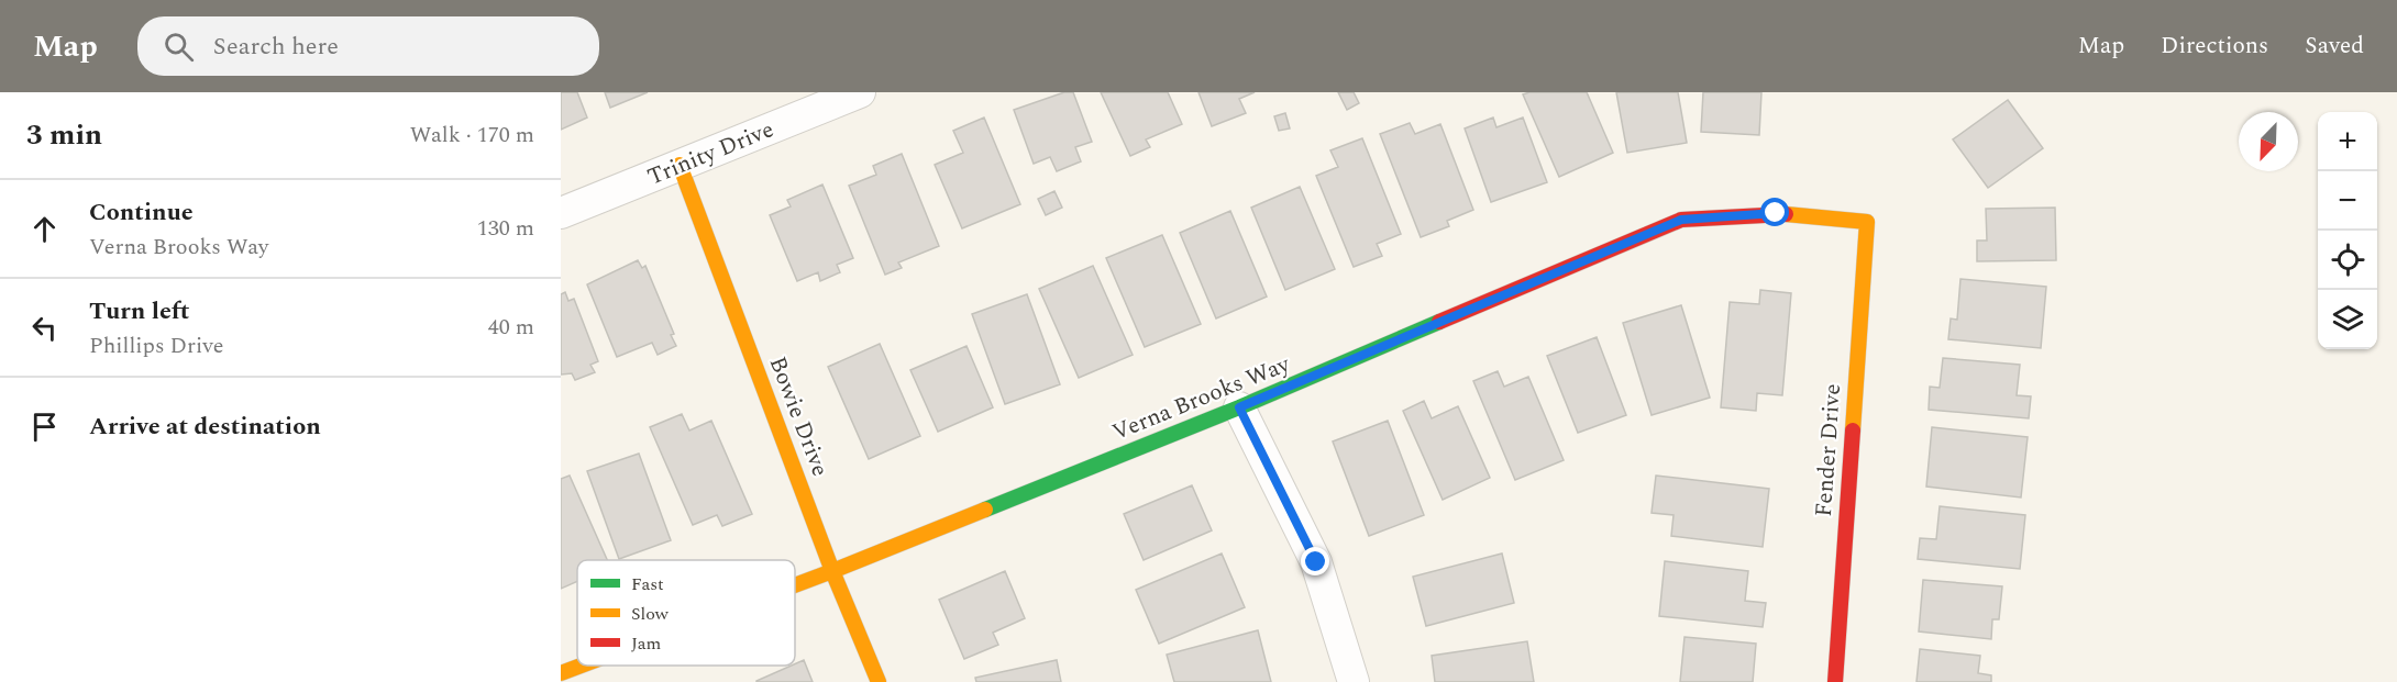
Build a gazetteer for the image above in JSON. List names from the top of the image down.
{
  "streets": {
    "street": [
      "Trinity Drive",
      "Verna Brooks Way",
      "Bowie Drive",
      "Fender Drive"
    ]
  },
  "crossings": [
    ["Trinity Drive", "Bowie Drive"],
    ["Verna Brooks Way", "Bowie Drive"],
    ["Verna Brooks Way", "Fender Drive"]
  ],
  "legend": ["Fast", "Slow", "Jam"],
  "north": "bottom left",
  "page": {
    "header": "Map",
    "search": "Search here",
    "nav": ["Map", "Directions", "Saved"],
    "heading": ["3 min", "Walk · 170 m"],
    "map_buttons": ["+", "−"],
    "list": [
      ["Continue", "Verna Brooks Way", "130 m"],
      ["Turn left", "Phillips Drive", "40 m"],
      "Arrive at destination"
    ]
  }
}
